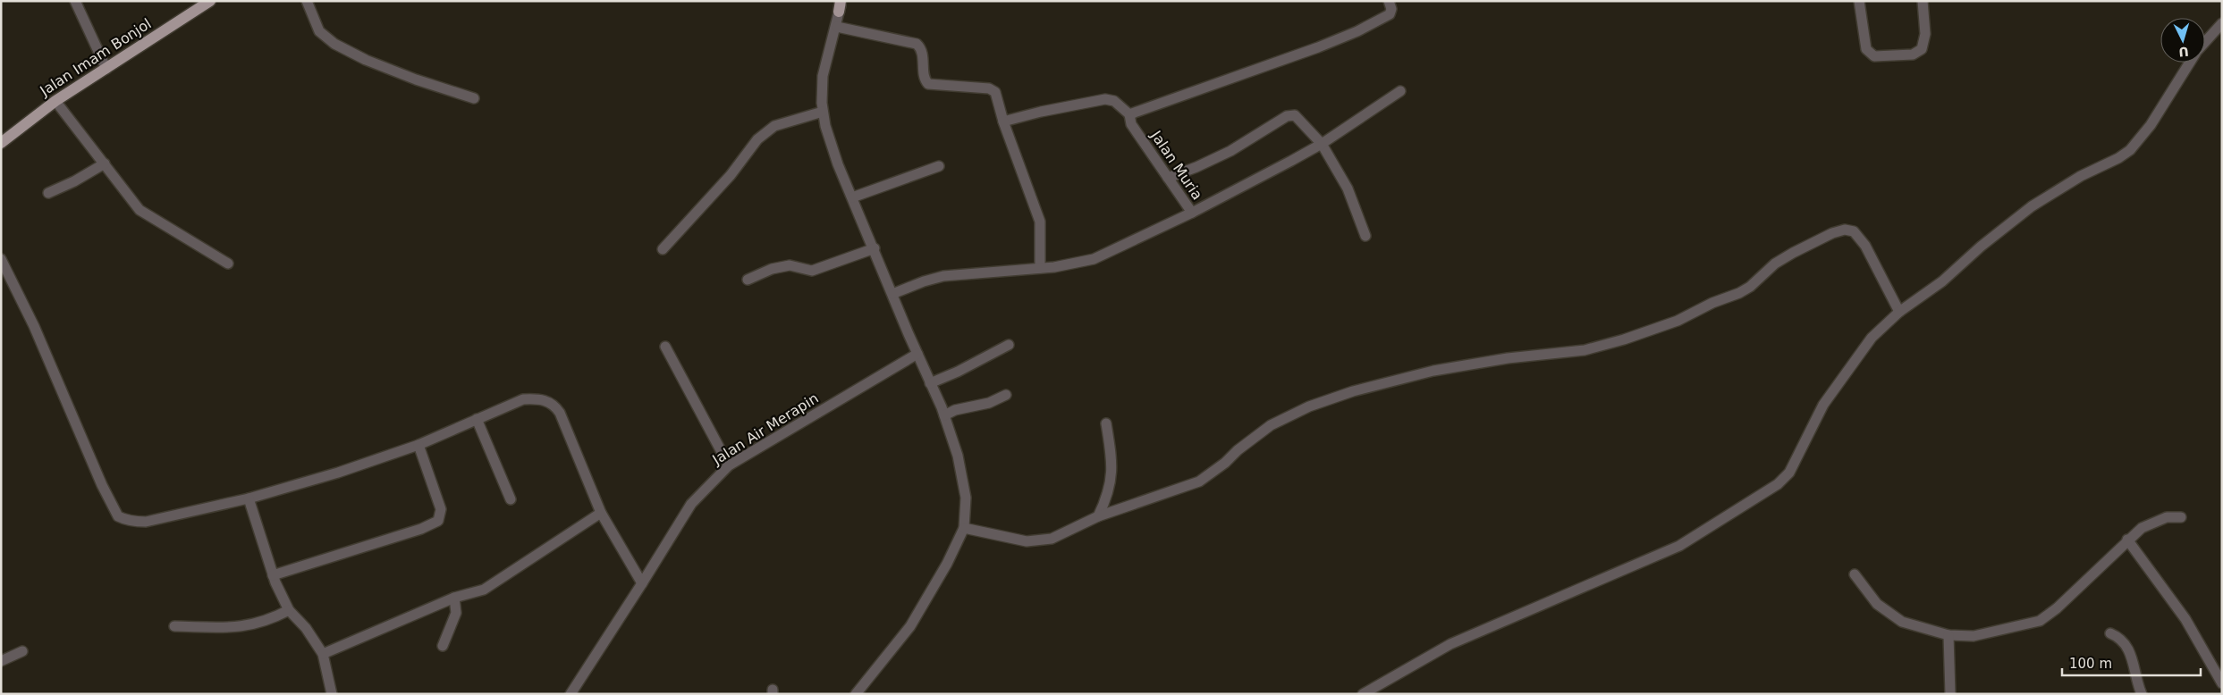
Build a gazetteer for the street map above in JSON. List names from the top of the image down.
{
  "streets": {
    "main road": ["Jalan Imam Bonjol"],
    "street": ["Jalan Muria", "Jalan Air Merapin"]
  },
  "scale_bar": "100 m",
  "north": "bottom"
}
